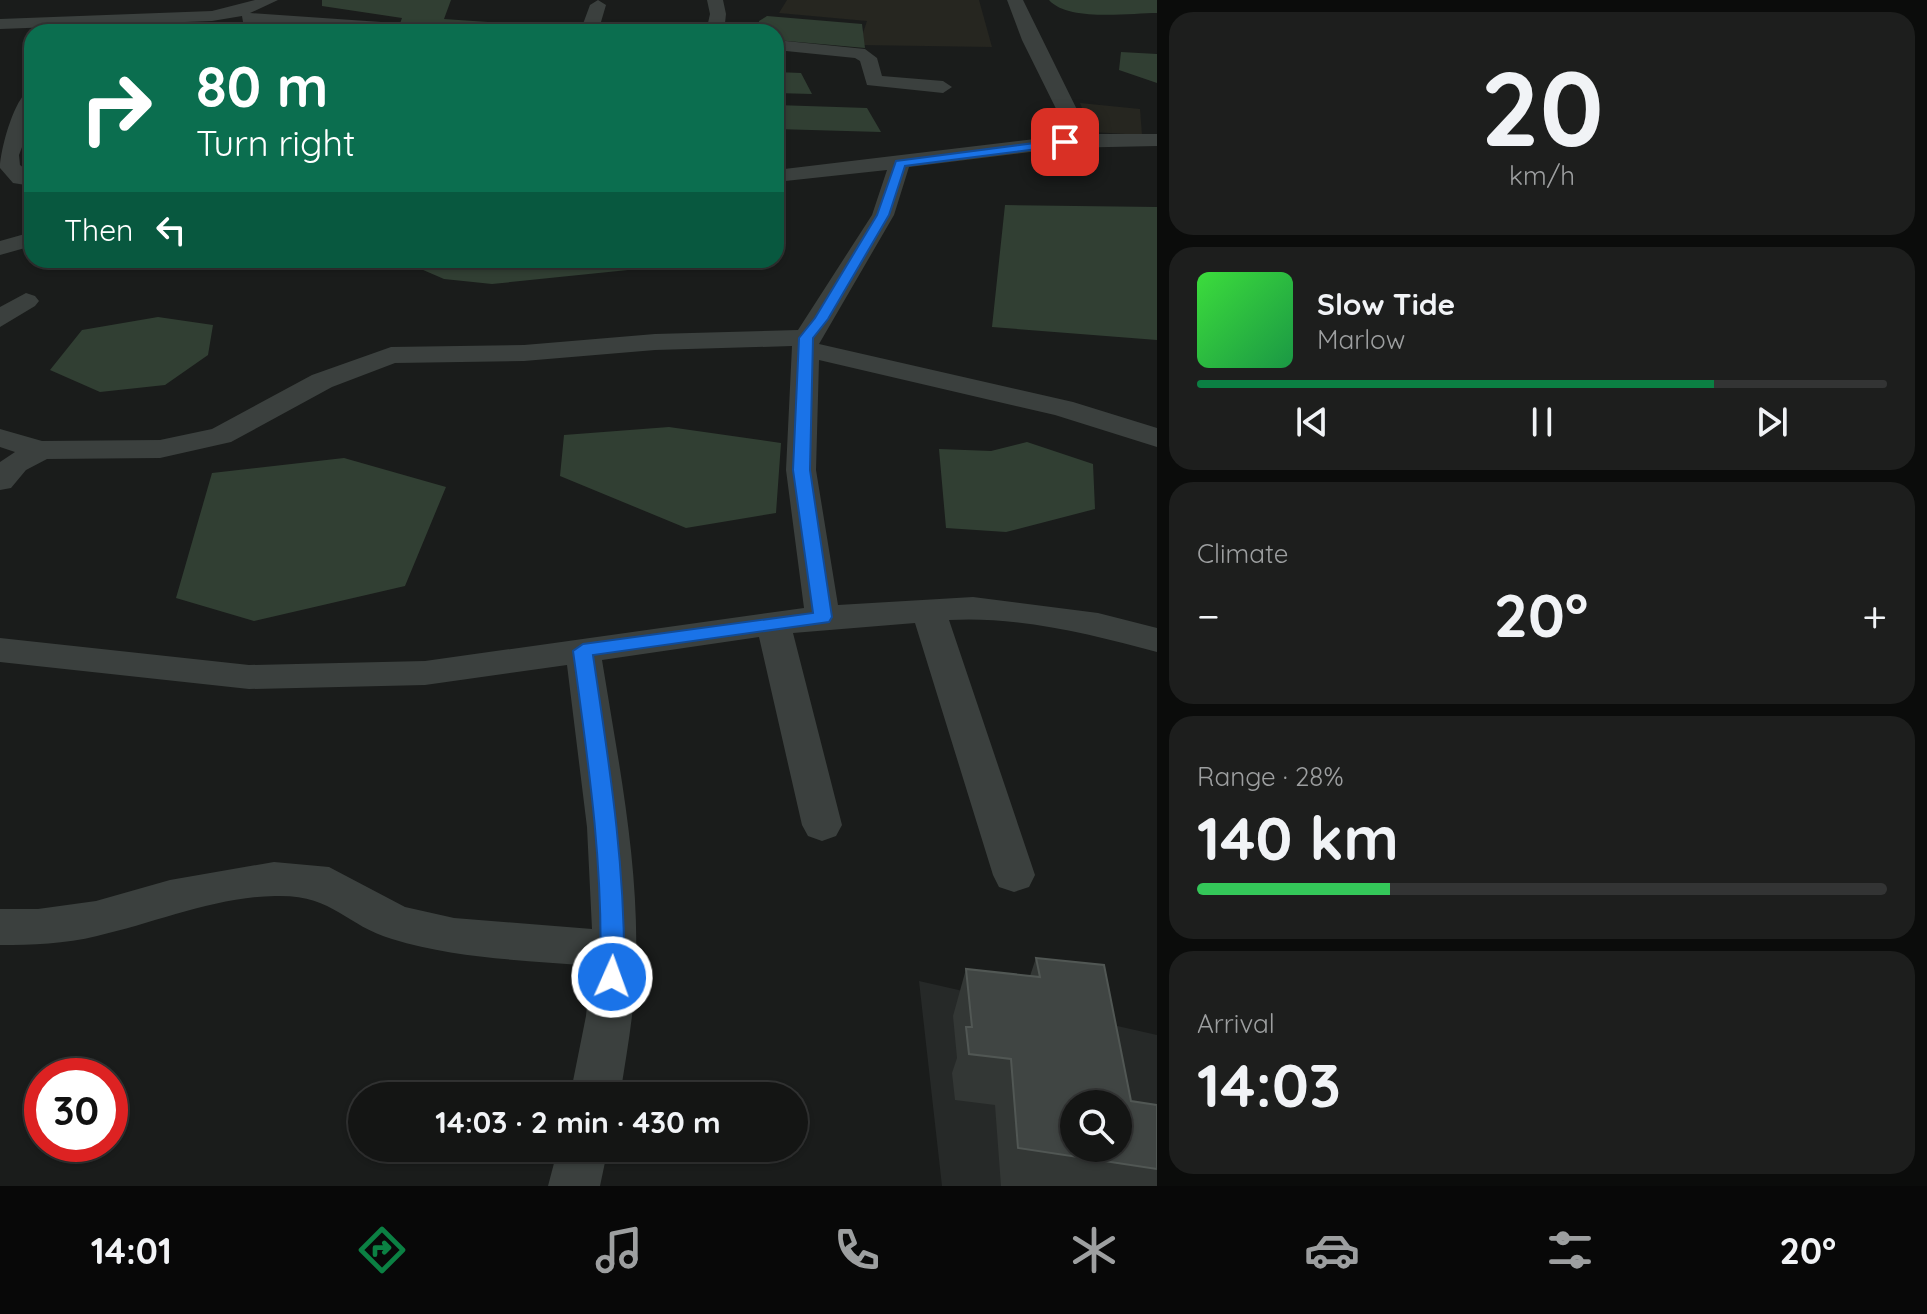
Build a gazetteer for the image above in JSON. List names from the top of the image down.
{
  "page": {
    "tile": [
      ["20", "km/h"],
      "Climate",
      ["Range · 28%", "140 km"],
      ["Arrival", "14:03"]
    ],
    "turn": ["80 m", "Turn right"],
    "then": "Then",
    "song": ["Slow Tide", "Marlow"],
    "heat": ["−", "20°", "+"],
    "limit": "30",
    "trip": "14:03 · 2 min · 430 m",
    "tabs": ["14:01", "20°"]
  }
}
